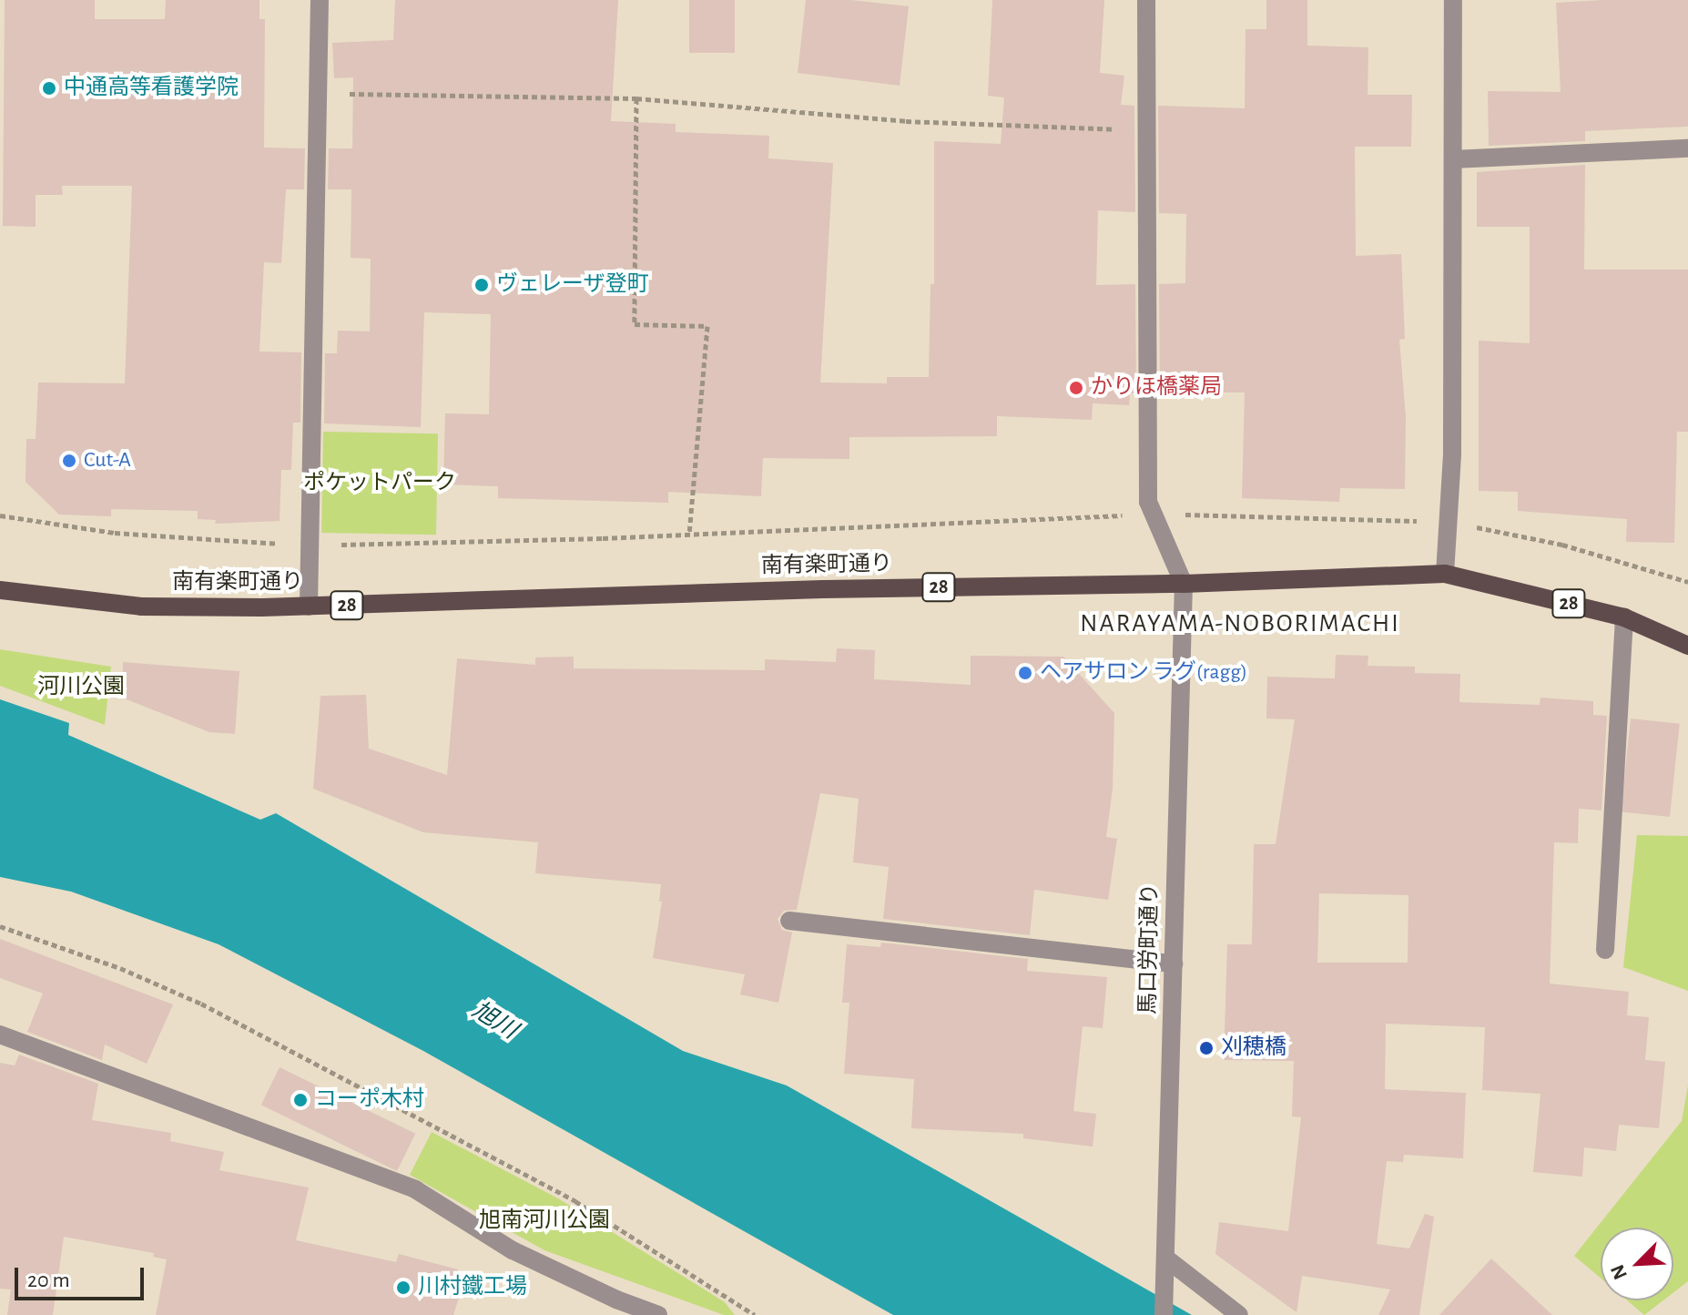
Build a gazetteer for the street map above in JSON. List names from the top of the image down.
{
  "streets": {
    "main road": ["南有楽町通り", "28"],
    "street": ["馬口労町通り"]
  },
  "crossings": [
    ["南有楽町通り", "馬口労町通り"]
  ],
  "districts": ["NARAYAMA-NOBORIMACHI"],
  "water": ["旭川"],
  "parks": ["ポケットパーク", "河川公園", "旭南河川公園"],
  "places": [
    "中通高等看護学院",
    "ヴェレーザ登町",
    "かりほ橋薬局",
    "Cut-A",
    "ヘアサロン ラグ(ragg)",
    "刈穂橋",
    "コーポ木村",
    "川村鐵工場"
  ],
  "scale_bar": "20 m",
  "north": "bottom left"
}
